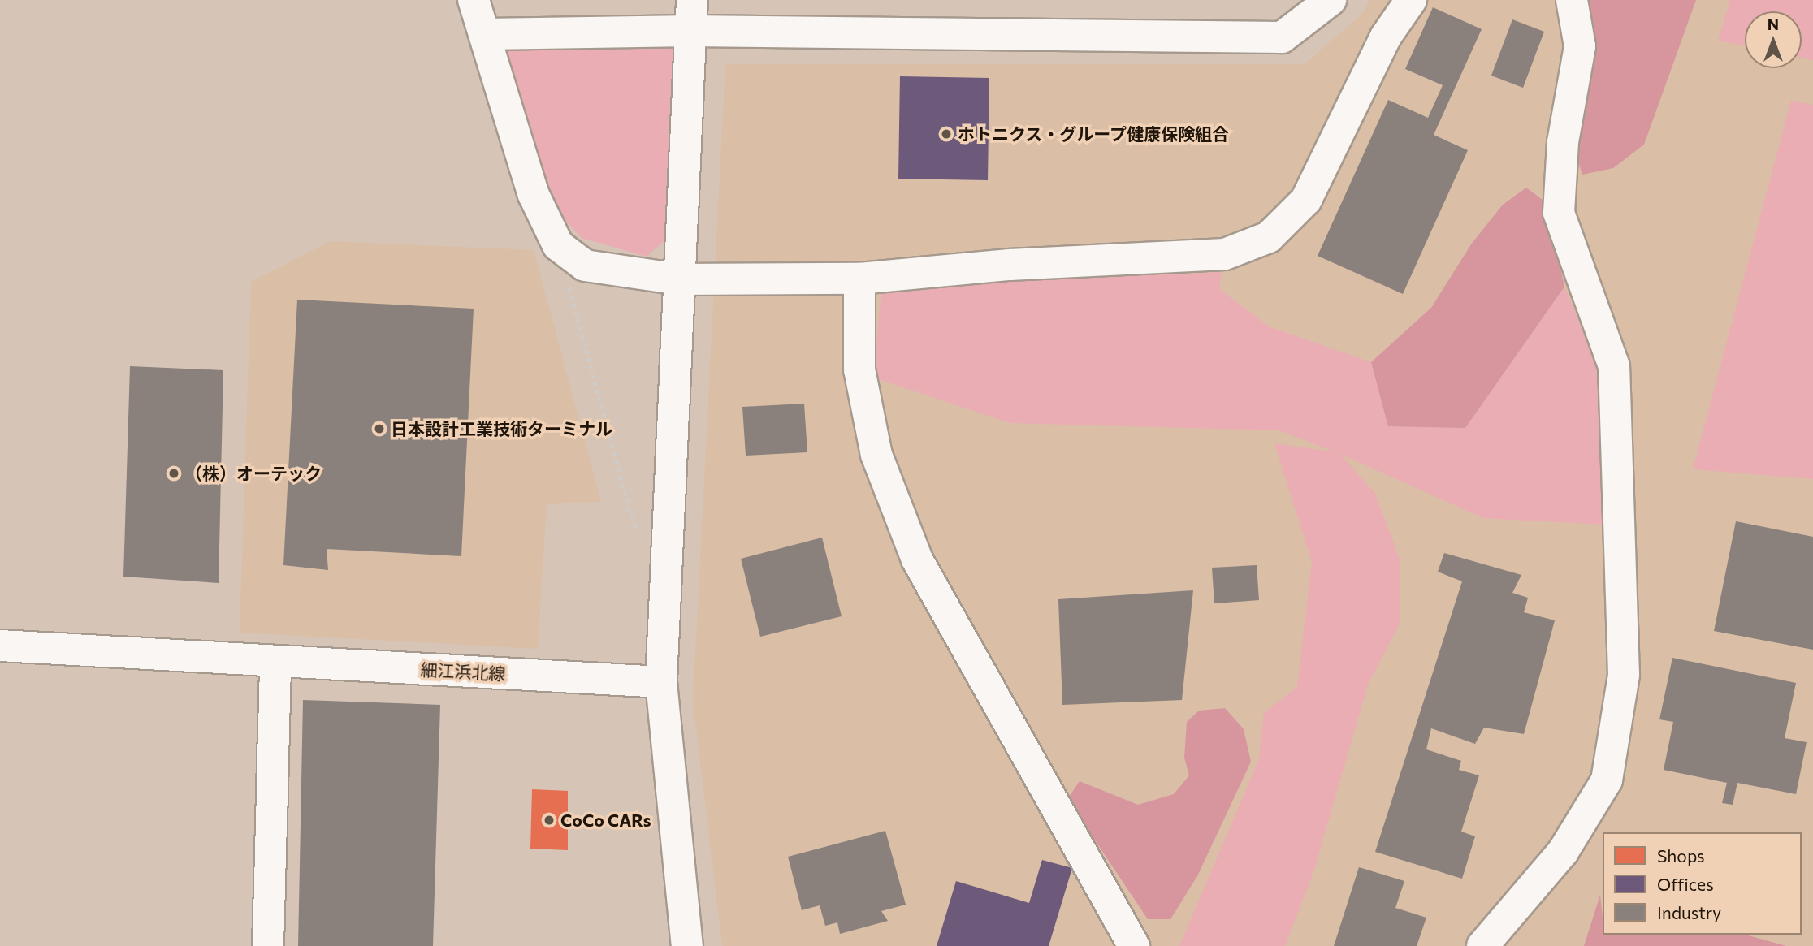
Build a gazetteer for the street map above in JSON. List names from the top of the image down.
{
  "streets": {
    "street": ["細江浜北線"]
  },
  "places": [
    "ホトニクス・グループ健康保険組合",
    "日本設計工業技術ターミナル",
    "（株）オーテック",
    "CoCo CARs"
  ],
  "legend": ["Shops", "Offices", "Industry"],
  "north": "top"
}
